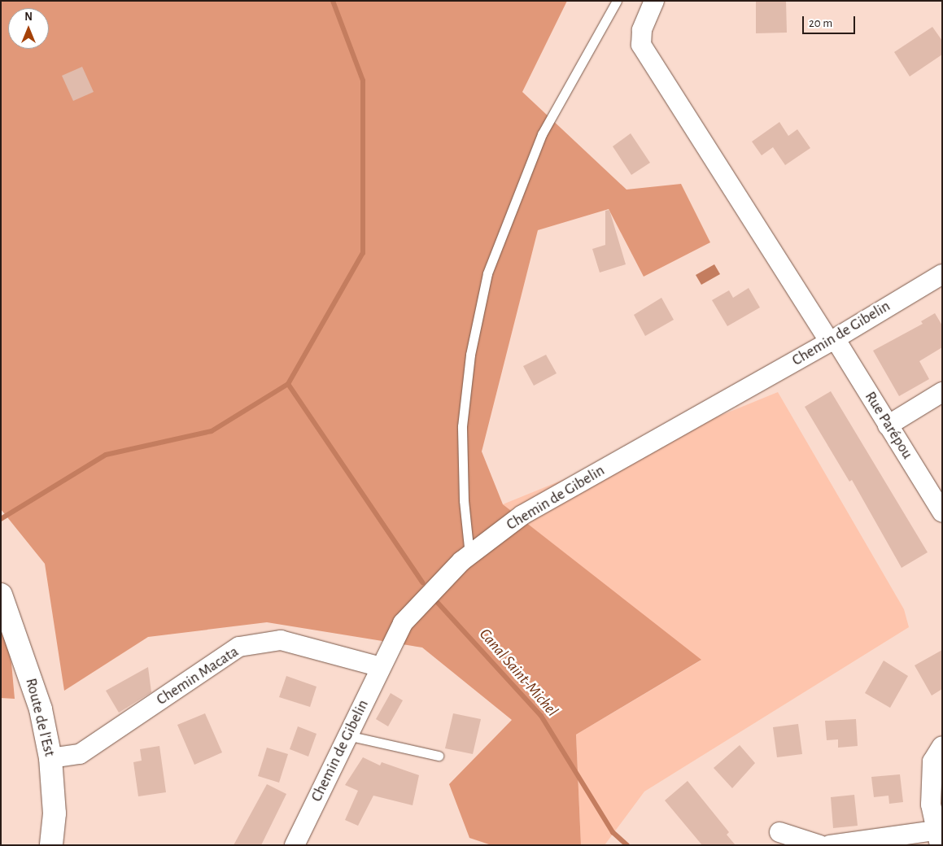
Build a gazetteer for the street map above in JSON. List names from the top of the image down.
{
  "streets": {
    "main road": ["Route de l'Est"],
    "street": ["Chemin de Gibelin", "Rue Parépou", "Chemin Macata"]
  },
  "crossings": [
    ["Chemin de Gibelin", "Rue Parépou"],
    ["Chemin de Gibelin", "Chemin Macata"],
    ["Chemin Macata", "Route de l'Est"]
  ],
  "water": ["Canal Saint-Michel"],
  "scale_bar": "20 m",
  "north": "top"
}
